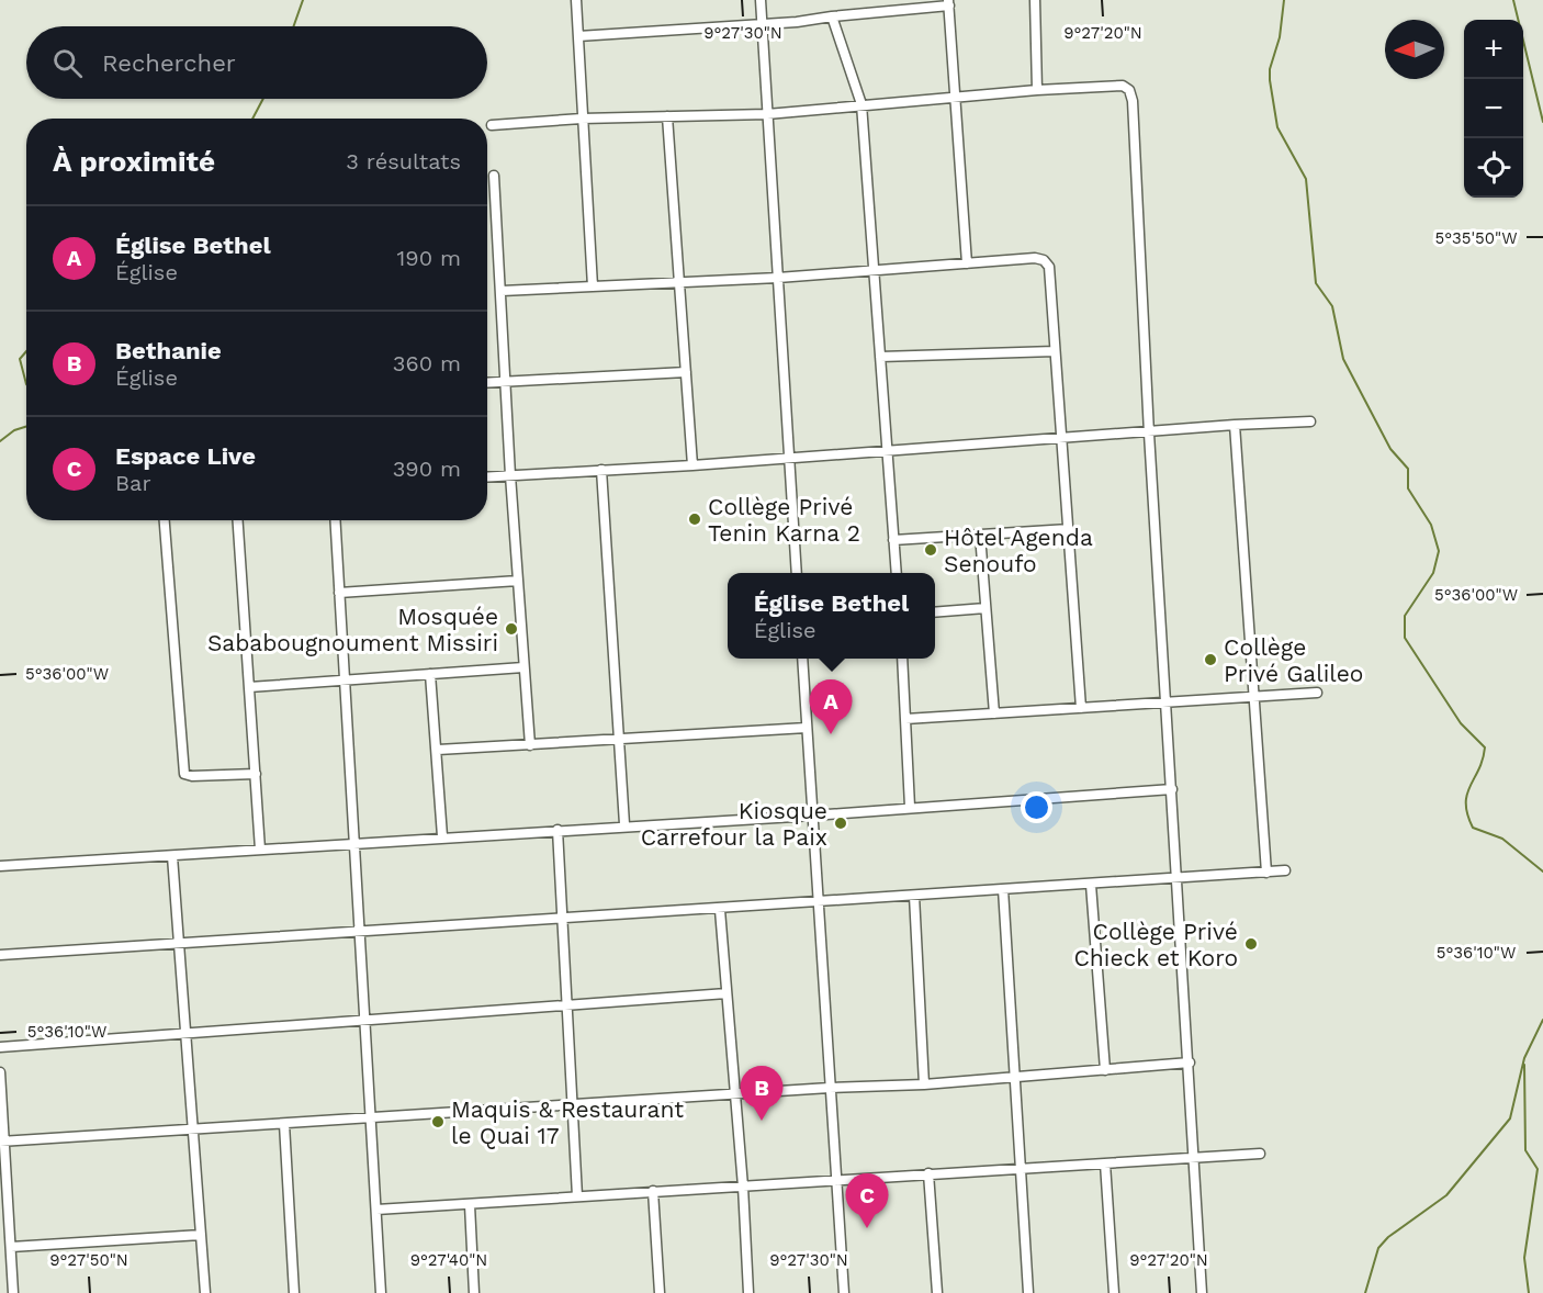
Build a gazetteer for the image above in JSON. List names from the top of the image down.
{
  "places": [
    "Collège Privé Tenin Karna 2",
    "Hôtel Agenda Senoufo",
    "Mosquée Sababougnoument Missiri",
    "Collège Privé Galileo",
    "Kiosque Carrefour la Paix",
    "Collège Privé Chieck et Koro",
    "Maquis & Restaurant le Quai 17"
  ],
  "north": "left",
  "page": {
    "map_buttons": ["+", "−"],
    "search": "Rechercher",
    "heading": ["À proximité", "3 résultats"],
    "list": [
      {
        "mark": "A",
        "name": "Église Bethel",
        "note": "Église",
        "value": "190 m"
      },
      {
        "mark": "B",
        "name": "Bethanie",
        "note": "Église",
        "value": "360 m"
      },
      {
        "mark": "C",
        "name": "Espace Live",
        "note": "Bar",
        "value": "390 m"
      }
    ],
    "popup": ["Église Bethel", "Église"],
    "pins": ["A", "B", "C"]
  },
  "coordinates": [
    "9°27'30\"N",
    "9°27'20\"N",
    "5°35'50\"W",
    "5°36'00\"W",
    "5°36'10\"W",
    "9°27'50\"N",
    "9°27'40\"N"
  ]
}
